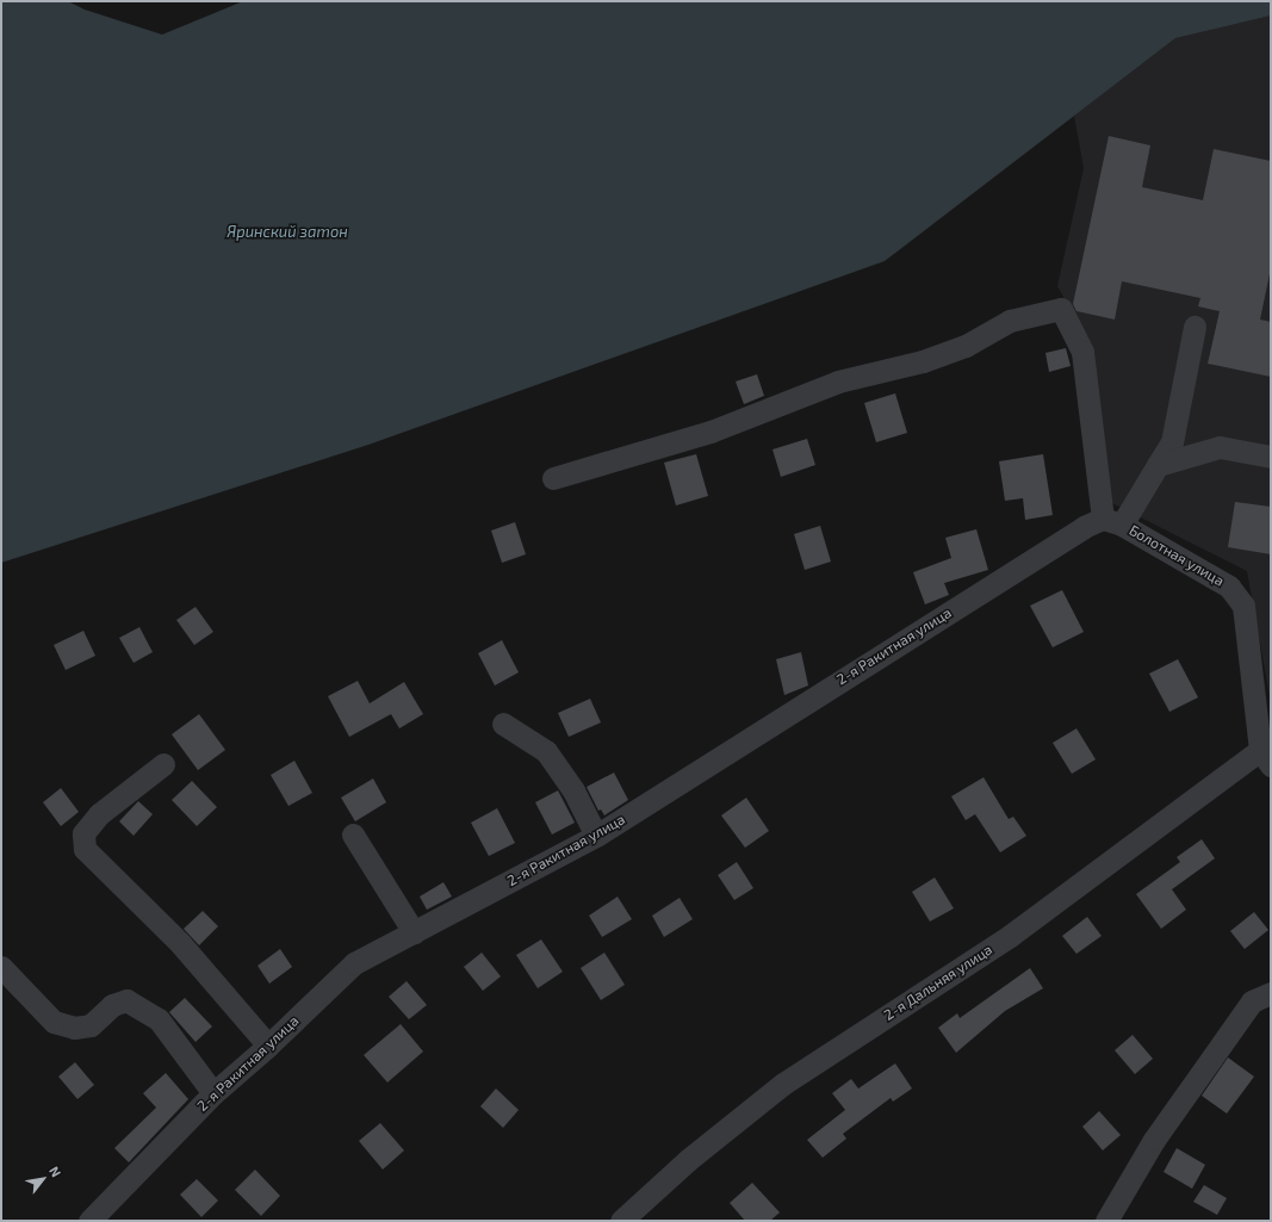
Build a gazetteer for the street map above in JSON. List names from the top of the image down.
{
  "streets": {
    "street": ["Болотная улица", "2-я Ракитная улица", "2-я Дальняя улица"]
  },
  "crossings": [
    ["Болотная улица", "2-я Ракитная улица"],
    ["Болотная улица", "2-я Дальняя улица"]
  ],
  "water": ["Яринский затон"],
  "north": "top right"
}
